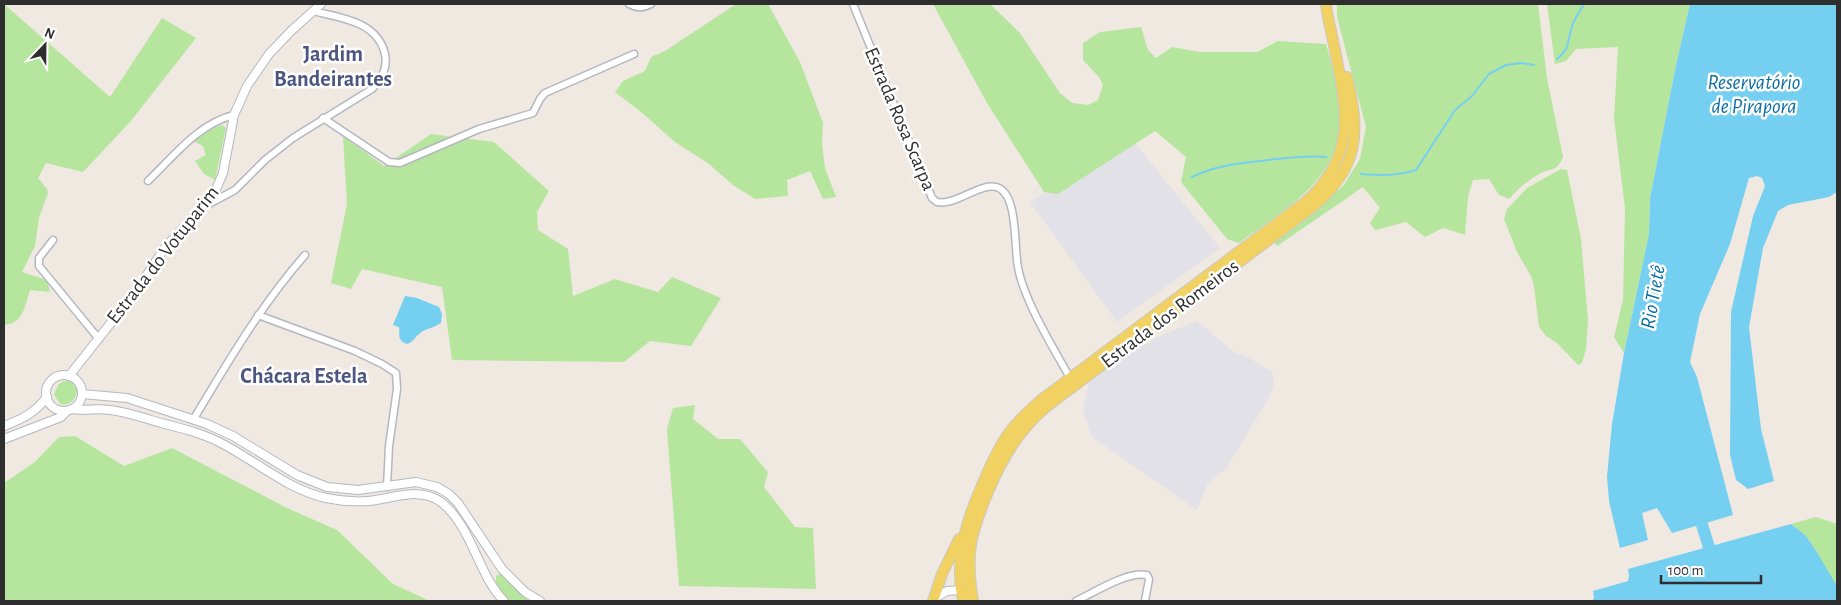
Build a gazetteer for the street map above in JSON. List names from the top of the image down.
{
  "streets": {
    "main road": ["Estrada dos Romeiros"],
    "street": ["Estrada Rosa Scarpa", "Estrada do Votuparim"]
  },
  "crossings": [
    ["Estrada Rosa Scarpa", "Estrada dos Romeiros"]
  ],
  "districts": ["Jardim Bandeirantes", "Chácara Estela"],
  "water": ["Reservatório de Pirapora", "Rio Tietê"],
  "scale_bar": "100 m",
  "north": "top"
}
